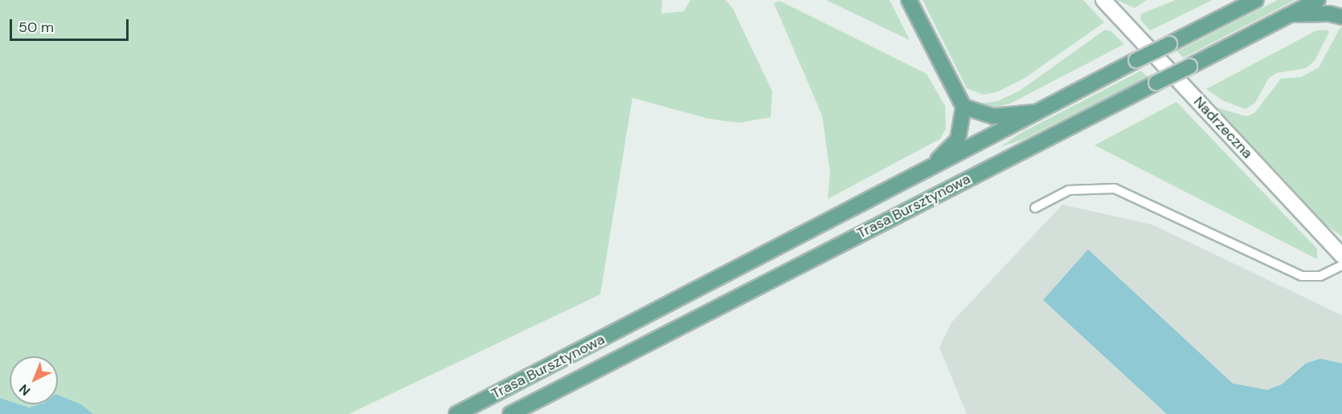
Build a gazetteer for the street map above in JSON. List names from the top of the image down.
{
  "streets": {
    "main road": ["Trasa Bursztynowa"],
    "street": ["Nadrzeczna"]
  },
  "scale_bar": "50 m",
  "north": "bottom left"
}
